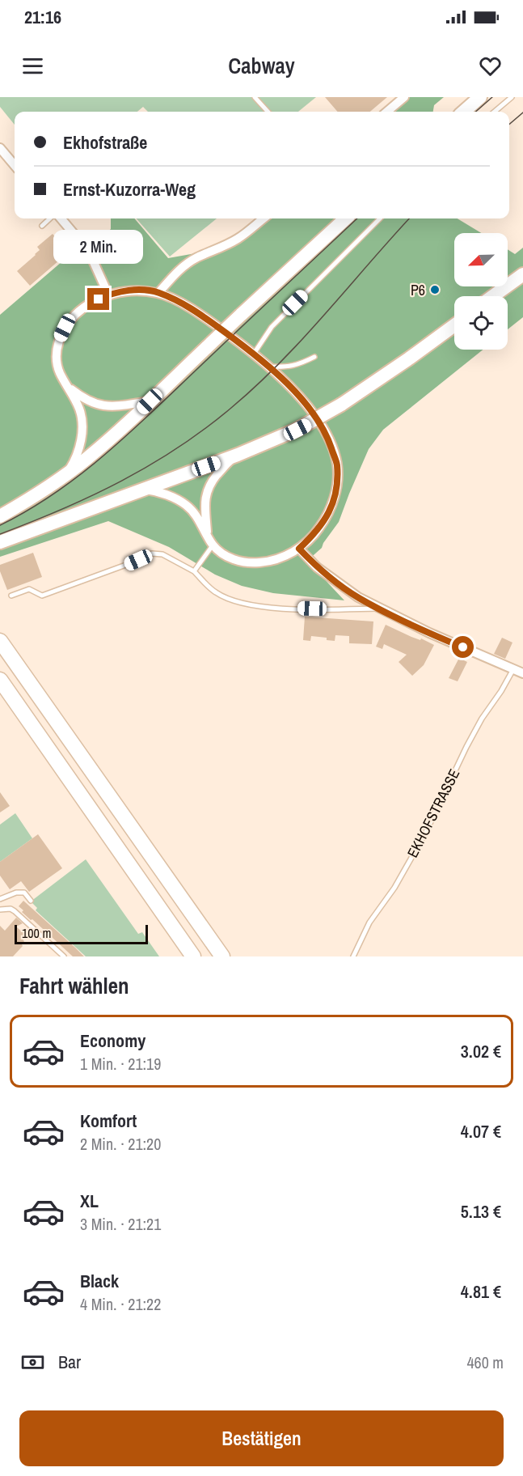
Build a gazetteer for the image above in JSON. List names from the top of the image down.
{
  "streets": {
    "lane": ["EKHOFSTRASSE"]
  },
  "places": ["P6"],
  "scale_bar": "100 m",
  "north": "bottom left",
  "page": {
    "status": "21:16",
    "header": "Cabway",
    "banner": ["Ekhofstraße", "Ernst-Kuzorra-Weg"],
    "bubble": "2 Min.",
    "scale": "100 m",
    "heading": "Fahrt wählen",
    "list": [
      {
        "name": "Economy",
        "note": "1 Min. · 21:19",
        "value": "3.02 €"
      },
      {
        "name": "Komfort",
        "note": "2 Min. · 21:20",
        "value": "4.07 €"
      },
      {
        "name": "XL",
        "note": "3 Min. · 21:21",
        "value": "5.13 €"
      },
      {
        "name": "Black",
        "note": "4 Min. · 21:22",
        "value": "4.81 €"
      }
    ],
    "pay": ["Bar", "460 m"],
    "buttons": "Bestätigen"
  }
}
